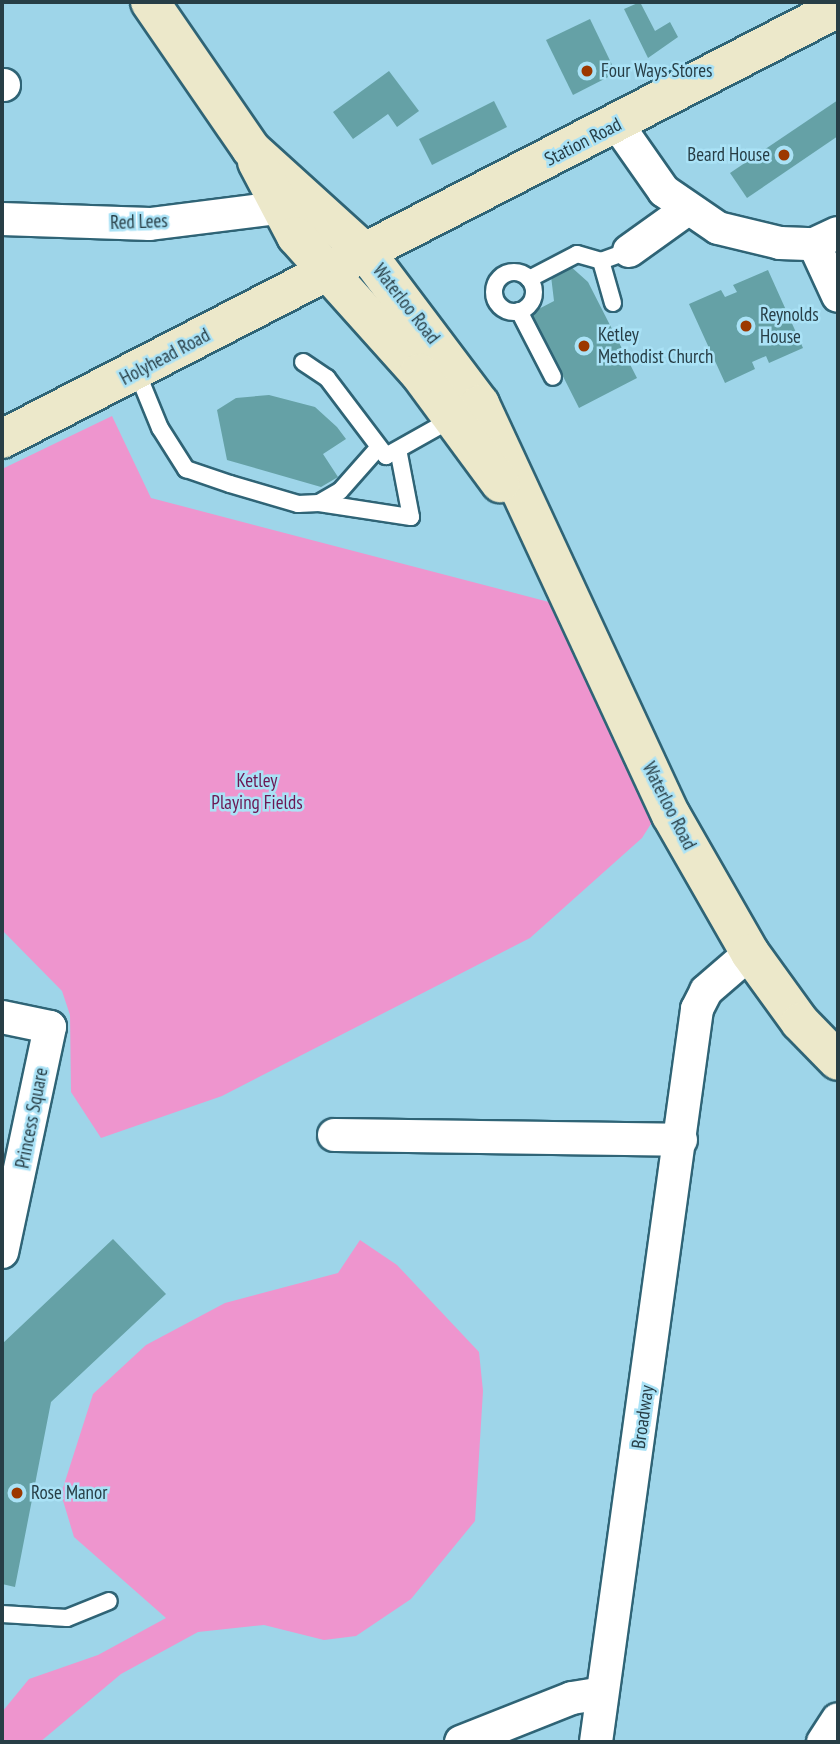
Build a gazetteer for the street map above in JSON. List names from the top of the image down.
{
  "streets": {
    "street": [
      "Station Road",
      "Red Lees",
      "Waterloo Road",
      "Holyhead Road",
      "Princess Square",
      "Broadway"
    ]
  },
  "crossings": [
    ["Station Road", "Waterloo Road"],
    ["Station Road", "Holyhead Road"],
    ["Red Lees", "Waterloo Road"],
    ["Waterloo Road", "Holyhead Road"],
    ["Waterloo Road", "Broadway"]
  ],
  "parks": ["Ketley Playing Fields"],
  "places": [
    "Four Ways Stores",
    "Beard House",
    "Reynolds House",
    "Ketley Methodist Church",
    "Rose Manor"
  ]
}
